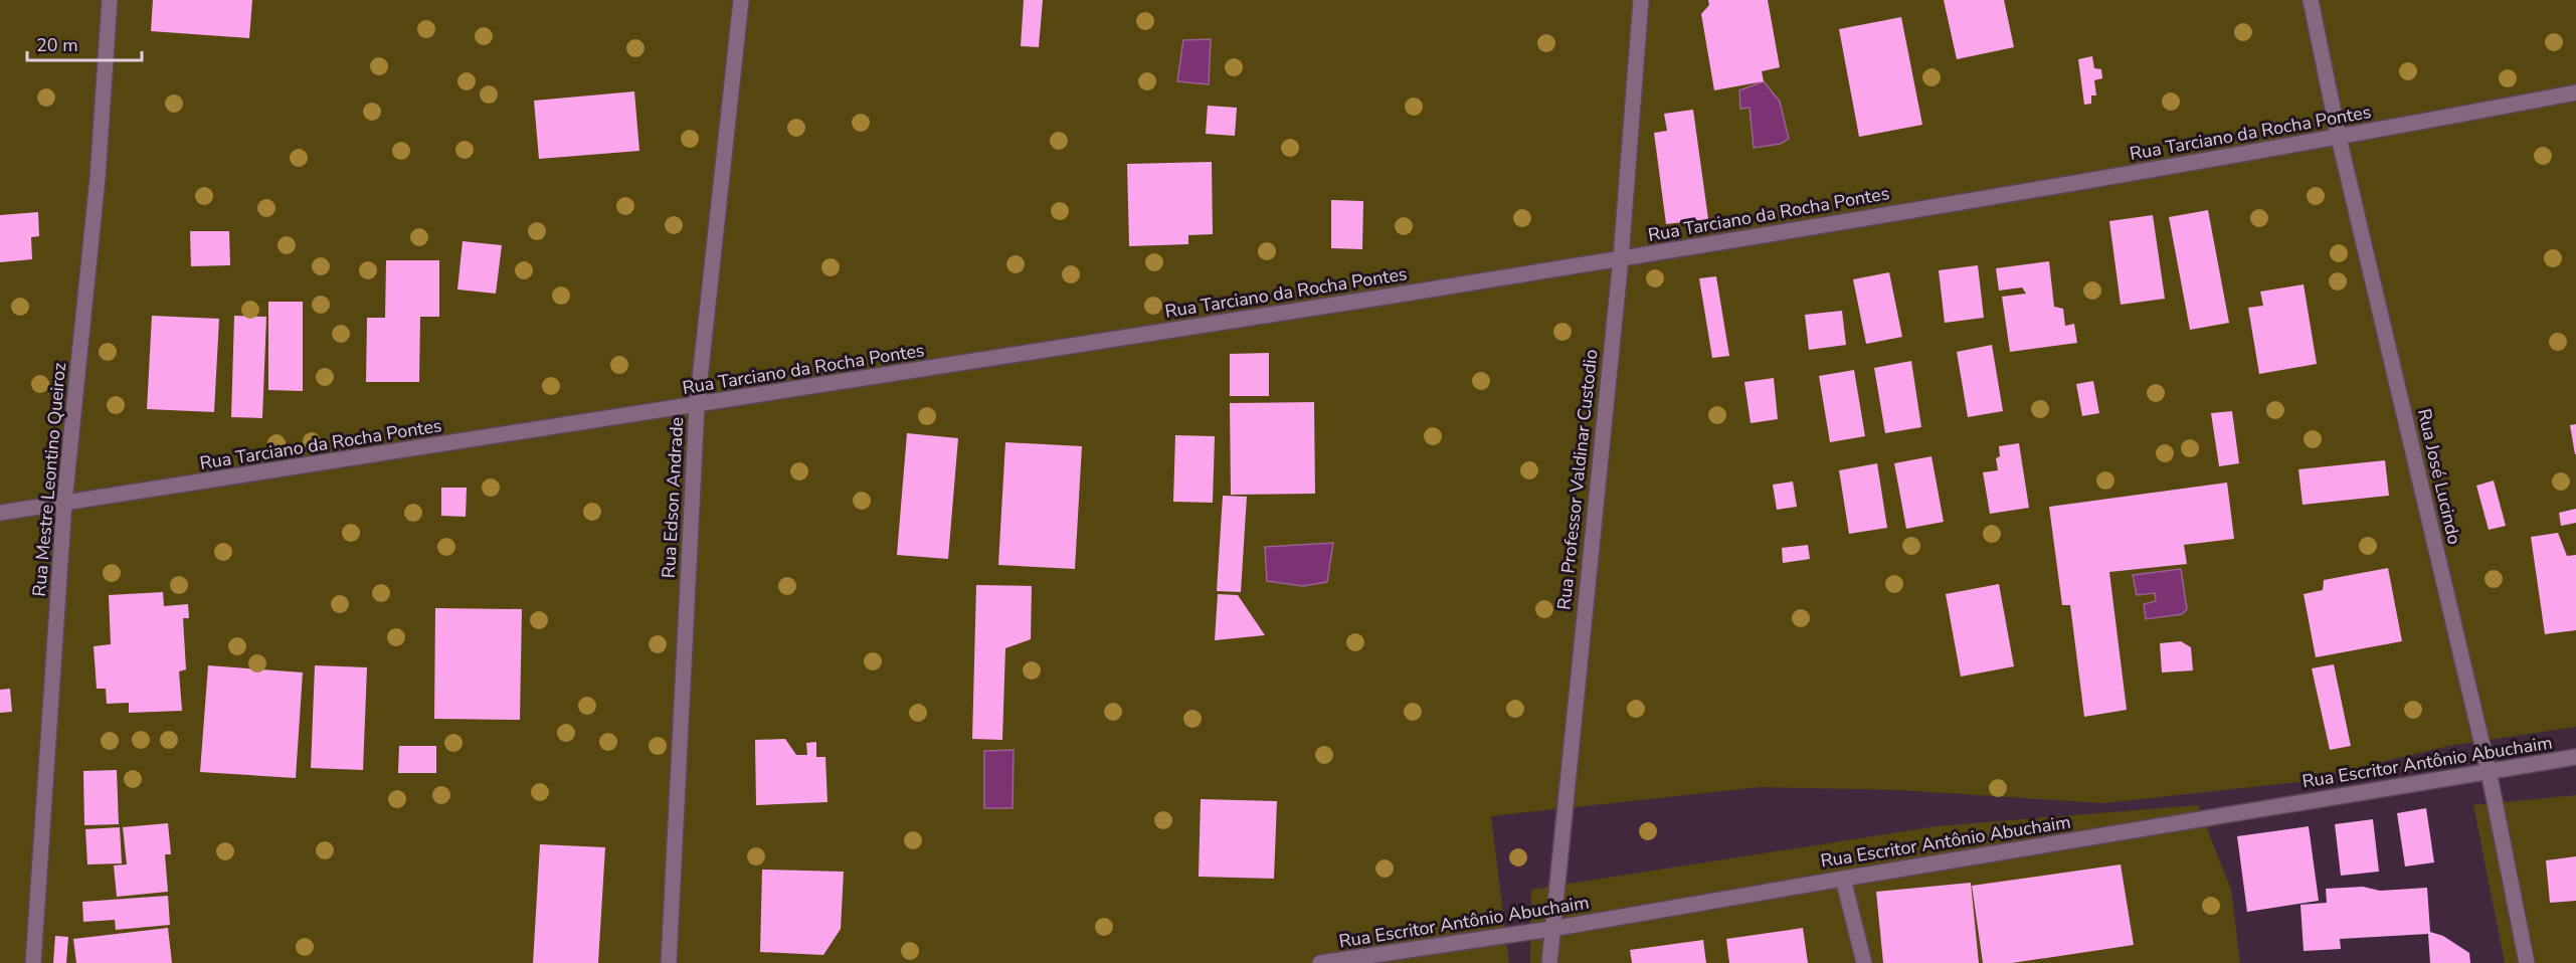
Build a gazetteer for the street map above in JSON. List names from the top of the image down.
{
  "streets": {
    "street": [
      "Rua Tarciano da Rocha Pontes",
      "Rua José Lucindo",
      "Rua Mestre Leontino Queiroz",
      "Rua Professor Valdinar Custodio",
      "Rua Edson Andrade",
      "Rua Escritor Antônio Abuchaim"
    ]
  },
  "crossings": [
    ["Rua Tarciano da Rocha Pontes", "Rua José Lucindo"],
    ["Rua Tarciano da Rocha Pontes", "Rua Mestre Leontino Queiroz"],
    ["Rua Tarciano da Rocha Pontes", "Rua Professor Valdinar Custodio"],
    ["Rua Tarciano da Rocha Pontes", "Rua Edson Andrade"],
    ["Rua José Lucindo", "Rua Escritor Antônio Abuchaim"],
    ["Rua Professor Valdinar Custodio", "Rua Escritor Antônio Abuchaim"]
  ],
  "scale_bar": "20 m"
}
